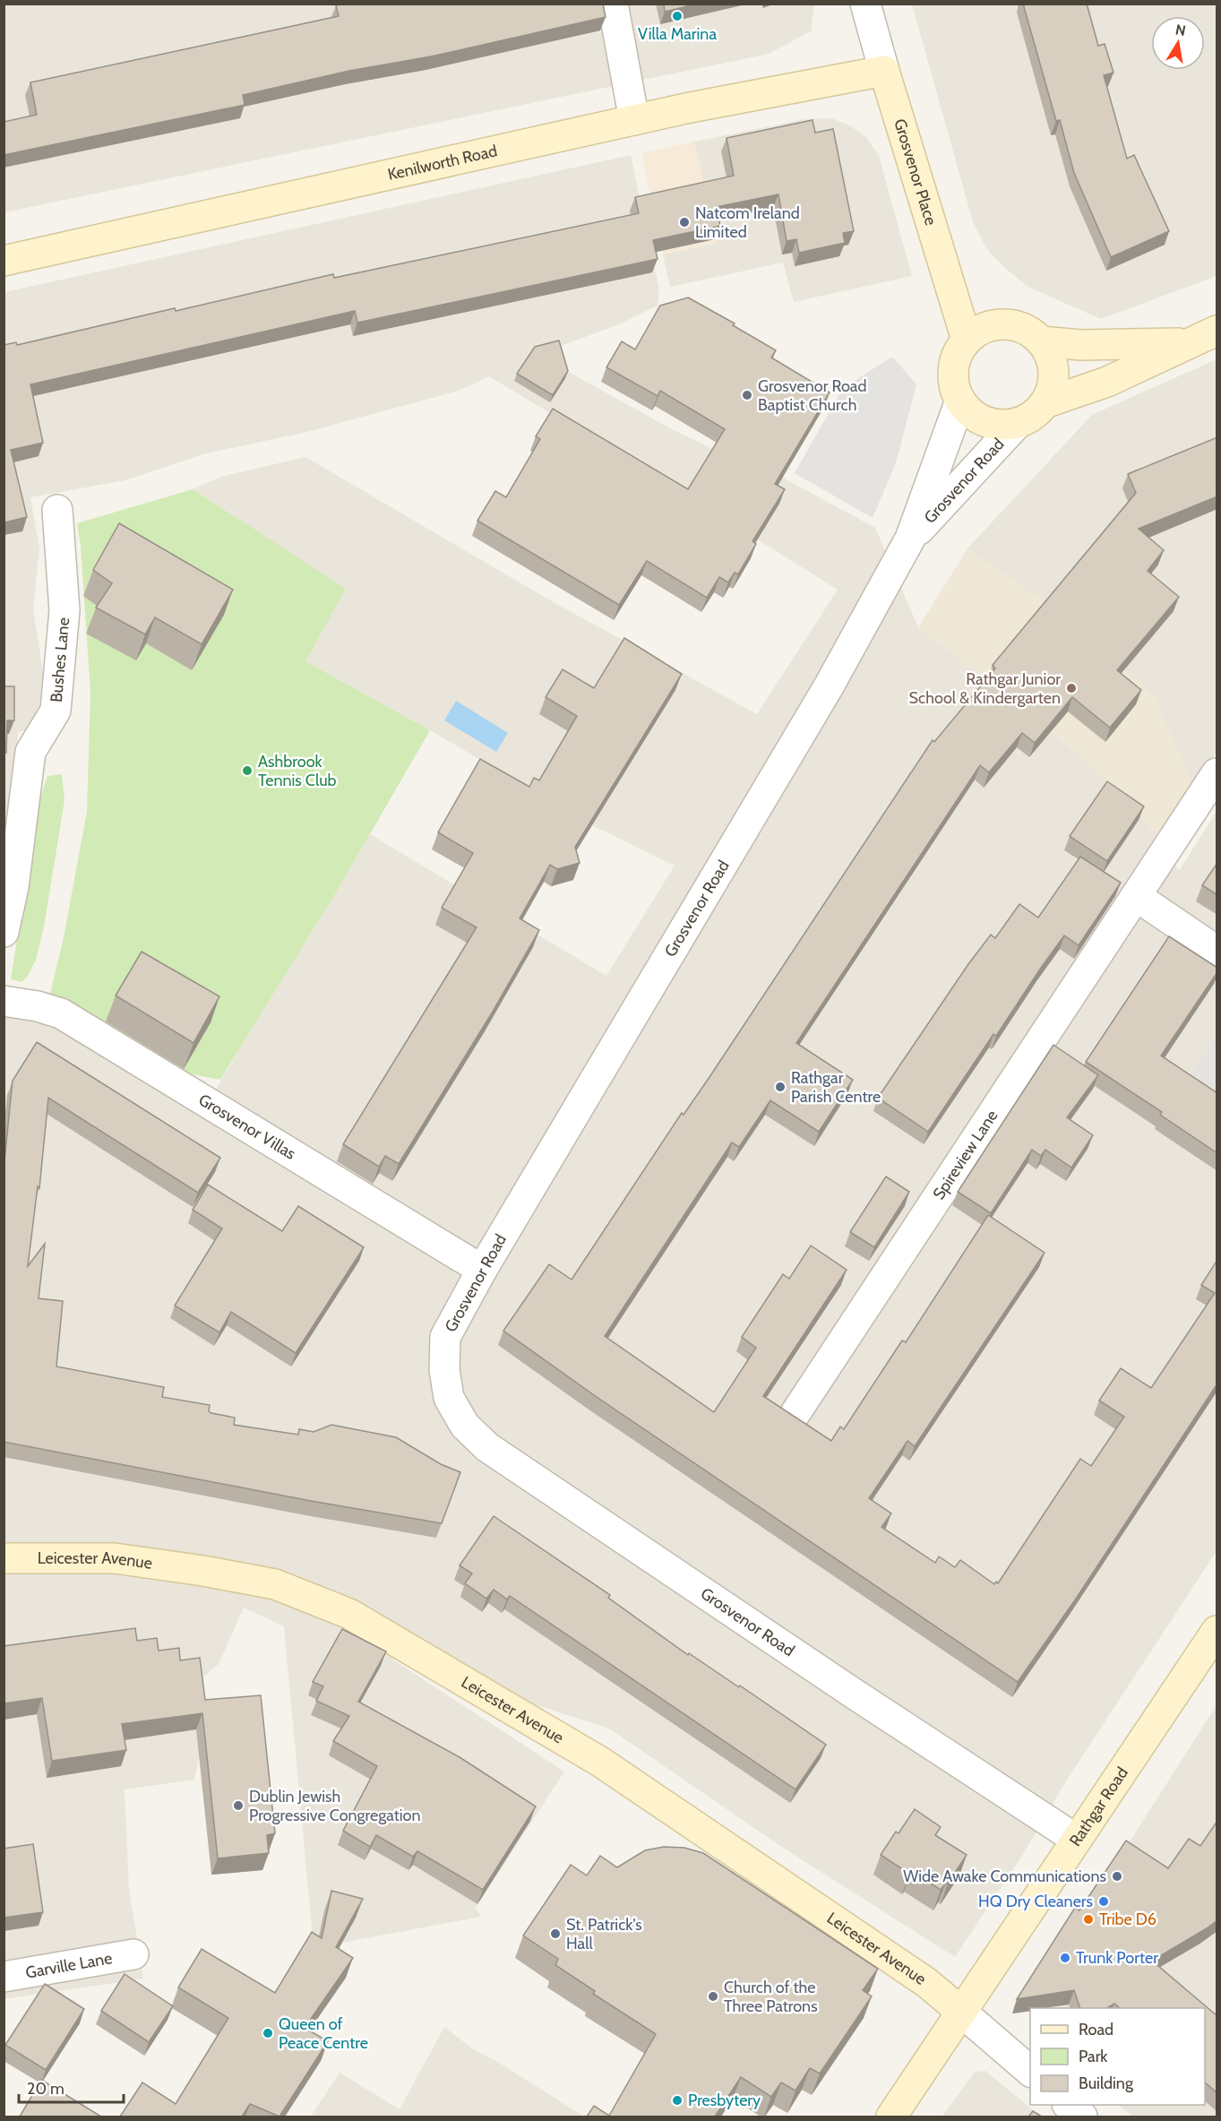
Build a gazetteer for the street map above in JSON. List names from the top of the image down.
{
  "streets": {
    "street": [
      "Kenilworth Road",
      "Grosvenor Place",
      "Grosvenor Road",
      "Bushes Lane",
      "Grosvenor Villas",
      "Spireview Lane",
      "Leicester Avenue",
      "Rathgar Road",
      "Garville Lane"
    ]
  },
  "crossings": [
    ["Kenilworth Road", "Grosvenor Place"],
    ["Grosvenor Place", "Grosvenor Road"],
    ["Grosvenor Road", "Grosvenor Villas"],
    ["Grosvenor Road", "Rathgar Road"],
    ["Leicester Avenue", "Rathgar Road"]
  ],
  "places": [
    "Villa Marina",
    "Natcom Ireland Limited",
    "Grosvenor Road Baptist Church",
    "Rathgar Junior School & Kindergarten",
    "Ashbrook Tennis Club",
    "Rathgar Parish Centre",
    "Dublin Jewish Progressive Congregation",
    "Wide Awake Communications",
    "HQ Dry Cleaners",
    "Tribe D6",
    "St. Patrick's Hall",
    "Trunk Porter",
    "Church of the Three Patrons",
    "Queen of Peace Centre",
    "Presbytery"
  ],
  "legend": ["Road", "Park", "Building"],
  "scale_bar": "20 m",
  "north": "top"
}
